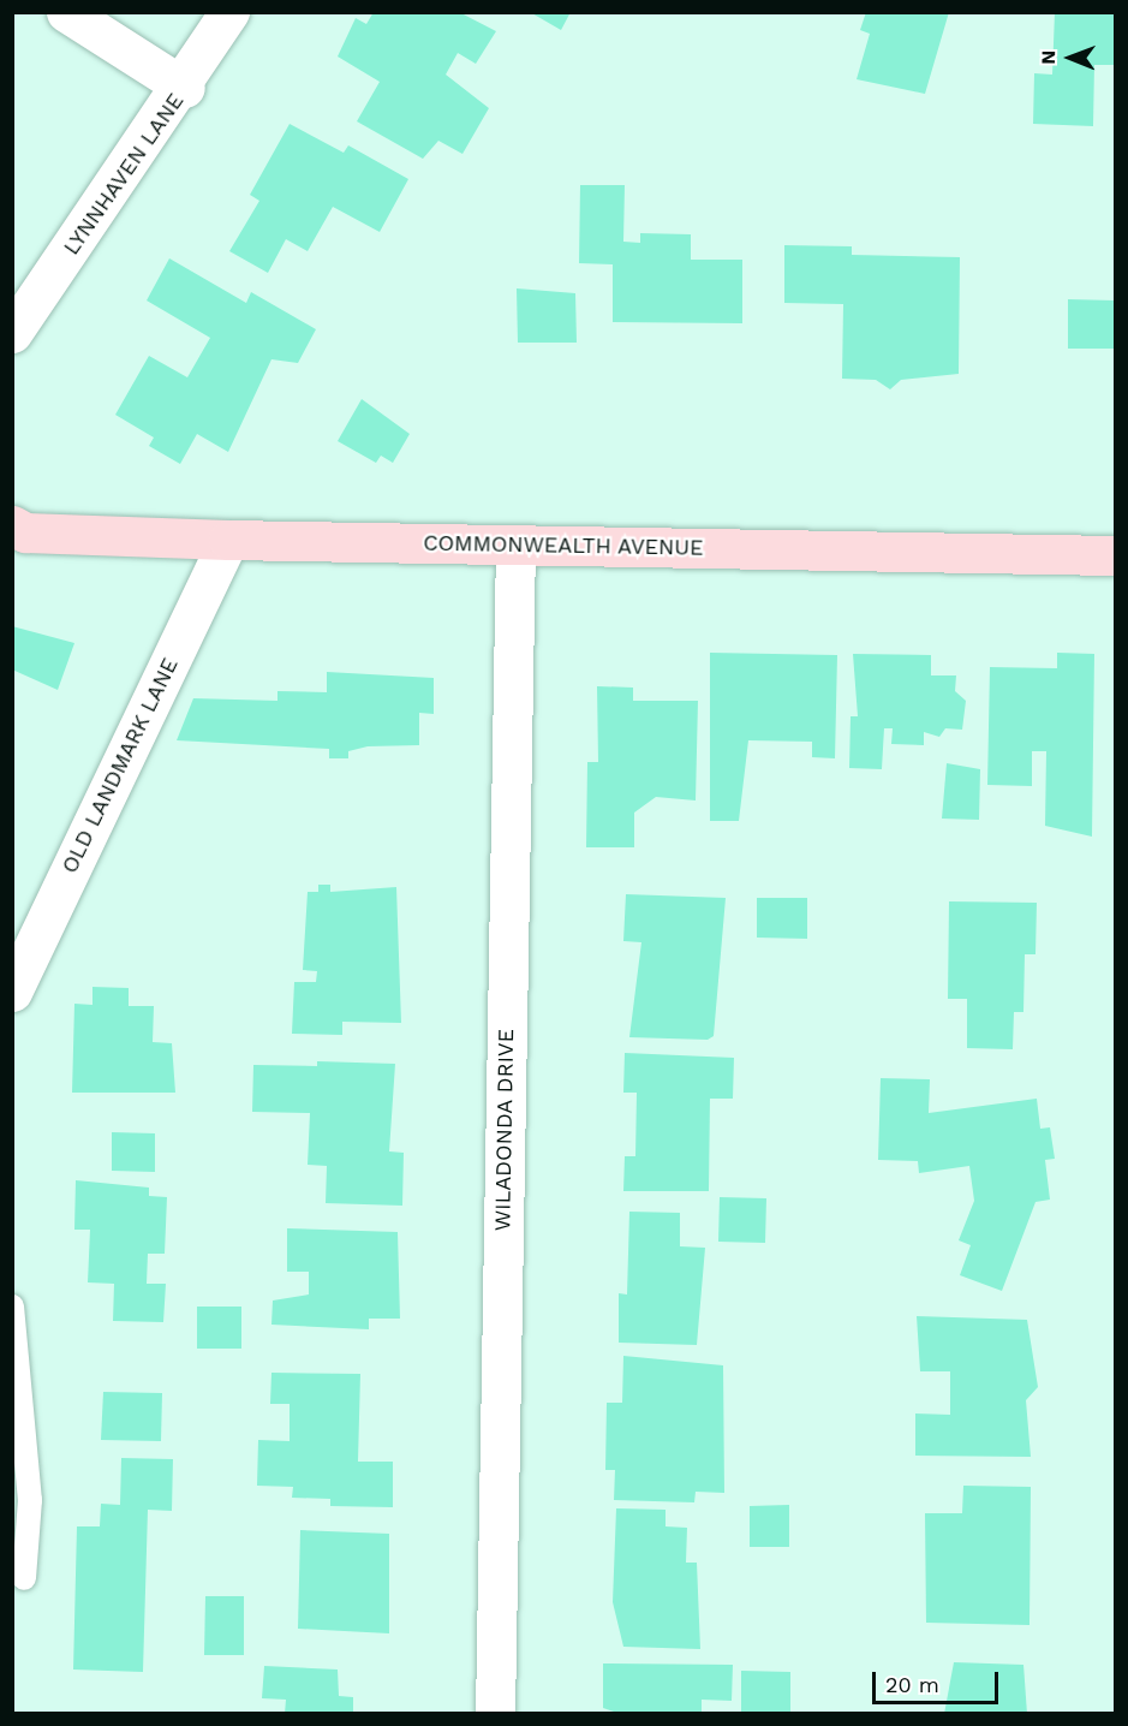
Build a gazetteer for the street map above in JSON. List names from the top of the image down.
{
  "streets": {
    "street": [
      "LYNNHAVEN LANE",
      "COMMONWEALTH AVENUE",
      "OLD LANDMARK LANE",
      "WILADONDA DRIVE"
    ]
  },
  "crossings": [
    ["COMMONWEALTH AVENUE", "OLD LANDMARK LANE"],
    ["COMMONWEALTH AVENUE", "WILADONDA DRIVE"]
  ],
  "scale_bar": "20 m",
  "north": "left"
}
